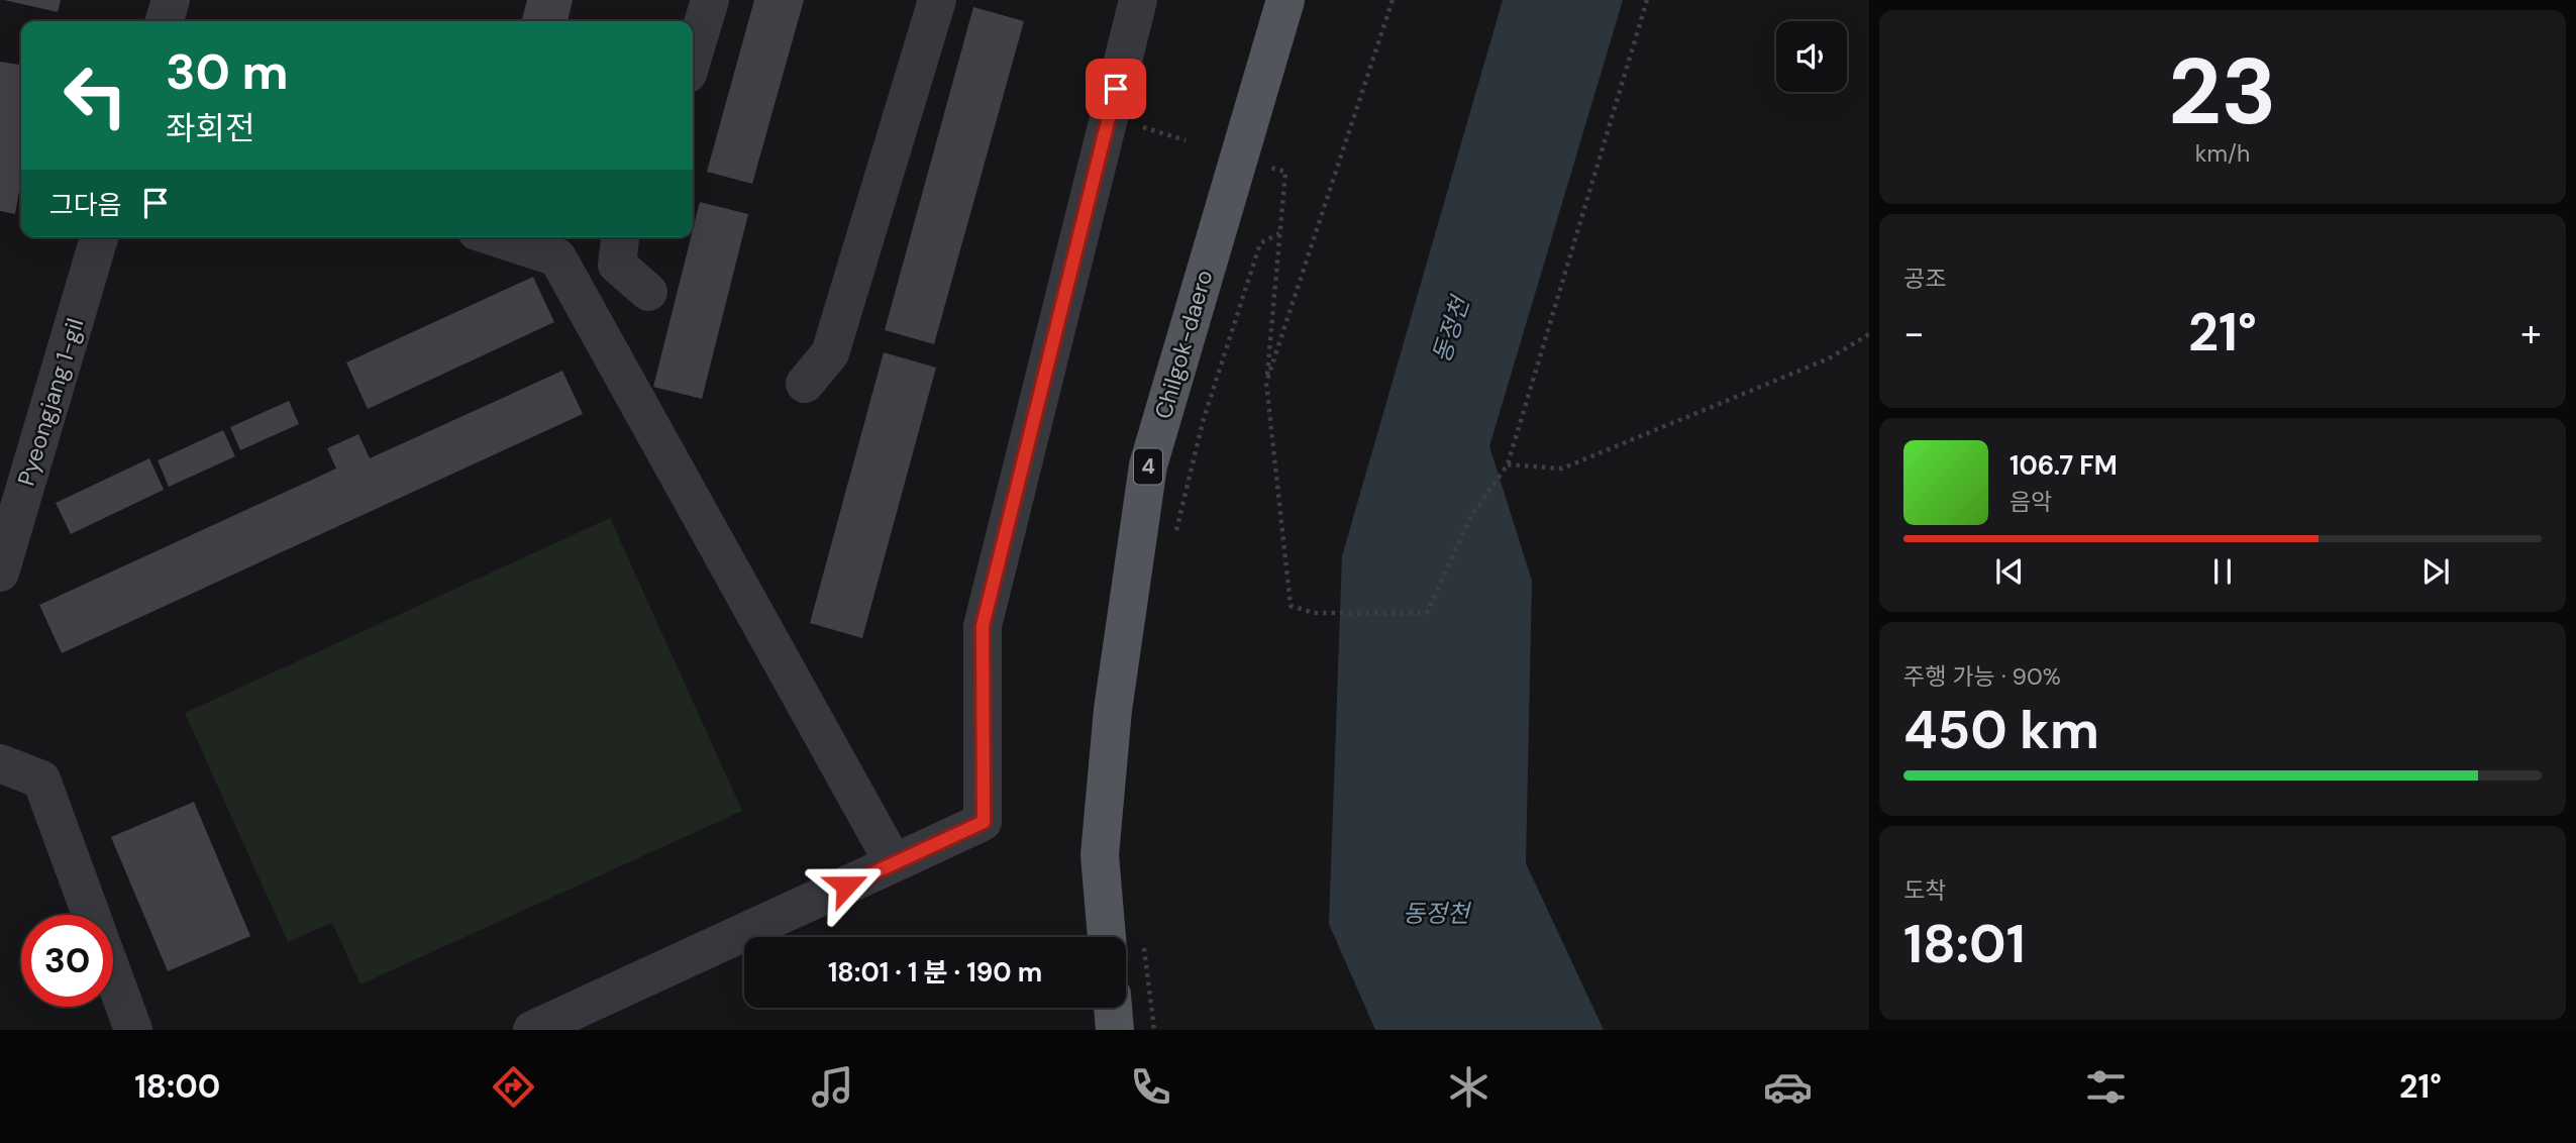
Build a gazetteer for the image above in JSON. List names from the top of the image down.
{
  "streets": {
    "main road": ["Chilgok-daero", "4"],
    "street": ["Pyeongjang 1-gil"]
  },
  "water": ["동정천"],
  "page": {
    "tile": [
      ["23", "km/h"],
      "공조",
      ["주행 가능 · 90%", "450 km"],
      ["도착", "18:01"]
    ],
    "turn": ["30 m", "좌회전"],
    "then": "그다음",
    "heat": ["−", "21°", "+"],
    "song": ["106.7 FM", "음악"],
    "limit": "30",
    "trip": "18:01 · 1 분 · 190 m",
    "tabs": ["18:00", "21°"]
  }
}
